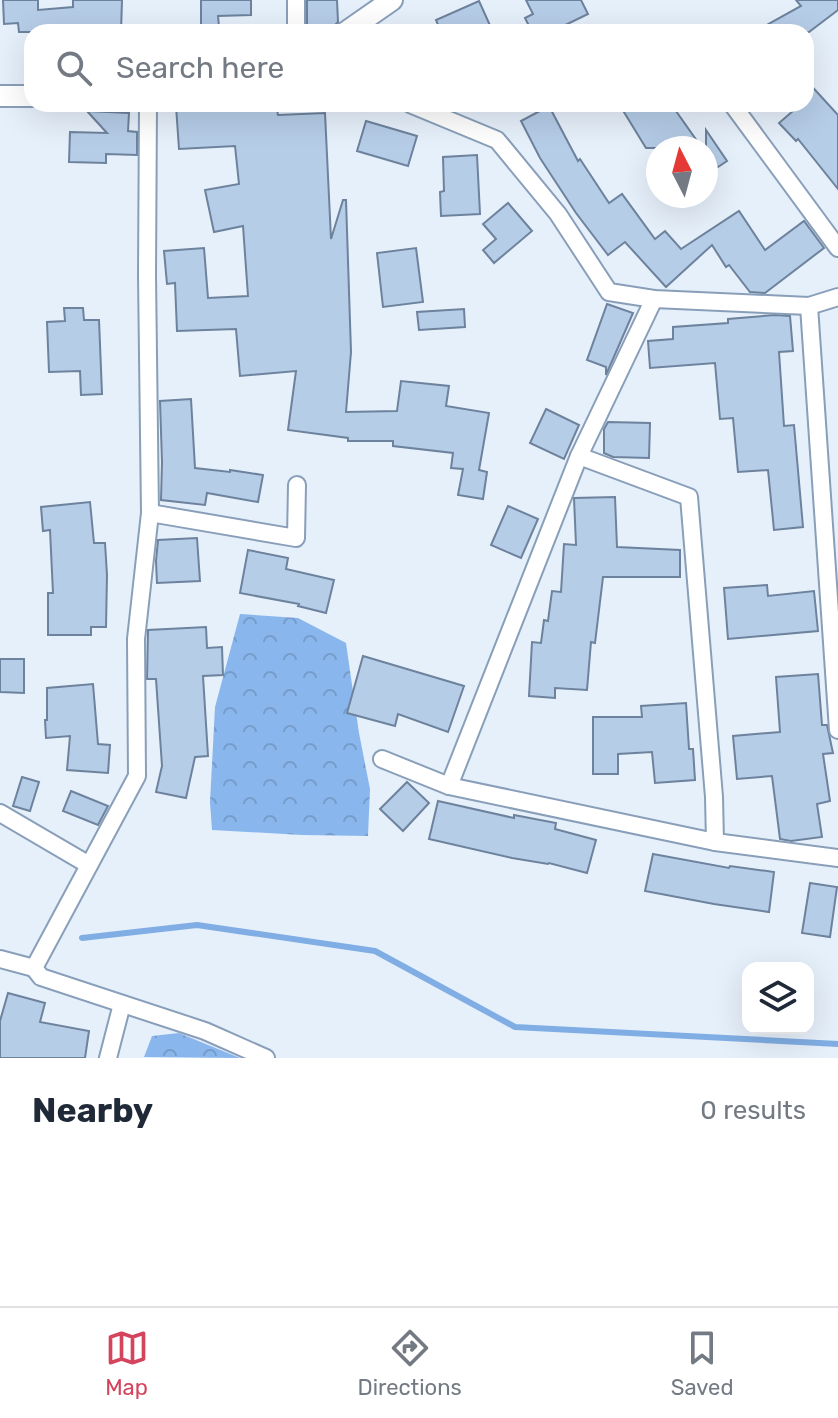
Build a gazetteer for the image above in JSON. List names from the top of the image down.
{
  "north": "top",
  "page": {
    "search": "Search here",
    "heading": ["Nearby", "0 results"],
    "nav": ["Map", "Directions", "Saved"]
  }
}
